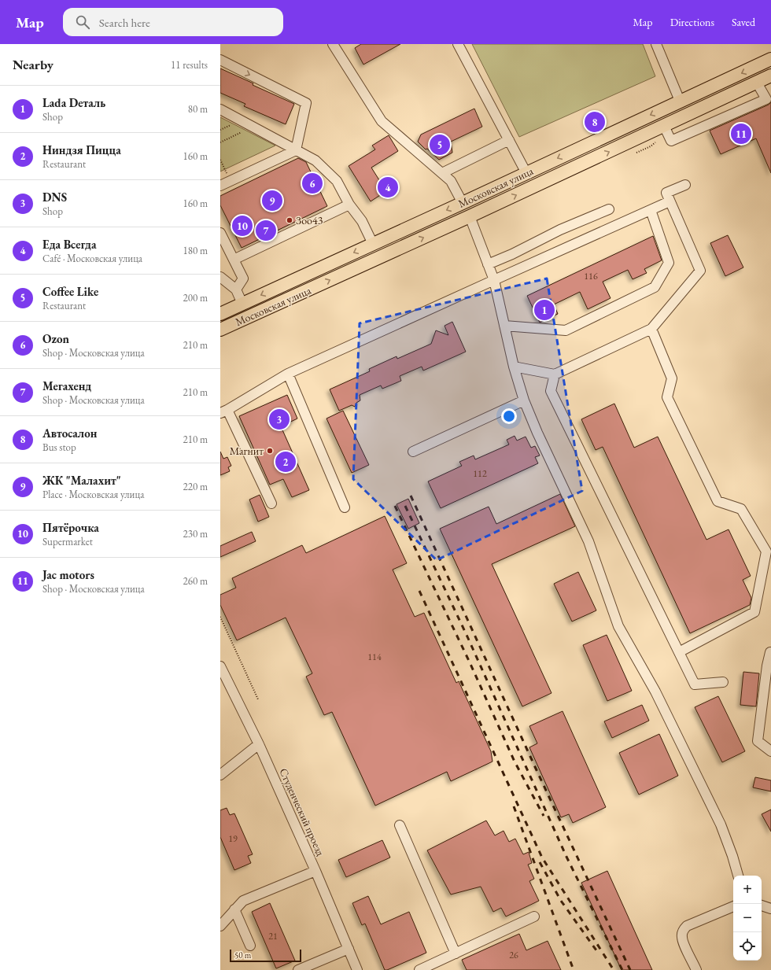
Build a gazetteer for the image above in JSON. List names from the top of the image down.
{
  "streets": {
    "main road": ["Московская улица"],
    "street": ["Студенческий проезд"]
  },
  "places": ["Зоо43", "Магнит"],
  "house_numbers": [
    "116",
    "112",
    "114",
    "19",
    "21",
    "26"
  ],
  "scale_bar": "50 m",
  "page": {
    "header": "Map",
    "search": "Search here",
    "nav": ["Map", "Directions", "Saved"],
    "heading": ["Nearby", "11 results"],
    "list": [
      {
        "mark": "1",
        "name": "Lada Dеталь",
        "note": "Shop",
        "value": "80 m"
      },
      {
        "mark": "2",
        "name": "Ниндзя Пицца",
        "note": "Restaurant",
        "value": "160 m"
      },
      {
        "mark": "3",
        "name": "DNS",
        "note": "Shop",
        "value": "160 m"
      },
      {
        "mark": "4",
        "name": "Еда Всегда",
        "note": "Café · Московская улица",
        "value": "180 m"
      },
      {
        "mark": "5",
        "name": "Coffee Like",
        "note": "Restaurant",
        "value": "200 m"
      },
      {
        "mark": "6",
        "name": "Ozon",
        "note": "Shop · Московская улица",
        "value": "210 m"
      },
      {
        "mark": "7",
        "name": "Мегахенд",
        "note": "Shop · Московская улица",
        "value": "210 m"
      },
      {
        "mark": "8",
        "name": "Автосалон",
        "note": "Bus stop",
        "value": "210 m"
      },
      {
        "mark": "9",
        "name": "ЖК \"Малахит\"",
        "note": "Place · Московская улица",
        "value": "220 m"
      },
      {
        "mark": "10",
        "name": "Пятёрочка",
        "note": "Supermarket",
        "value": "230 m"
      },
      {
        "mark": "11",
        "name": "Jac motors",
        "note": "Shop · Московская улица",
        "value": "260 m"
      }
    ],
    "pins": [
      "8",
      "11",
      "5",
      "6",
      "4",
      "9",
      "10",
      "7",
      "1",
      "3",
      "2"
    ],
    "map_buttons": ["+", "−"],
    "scale": "50 m"
  }
}
